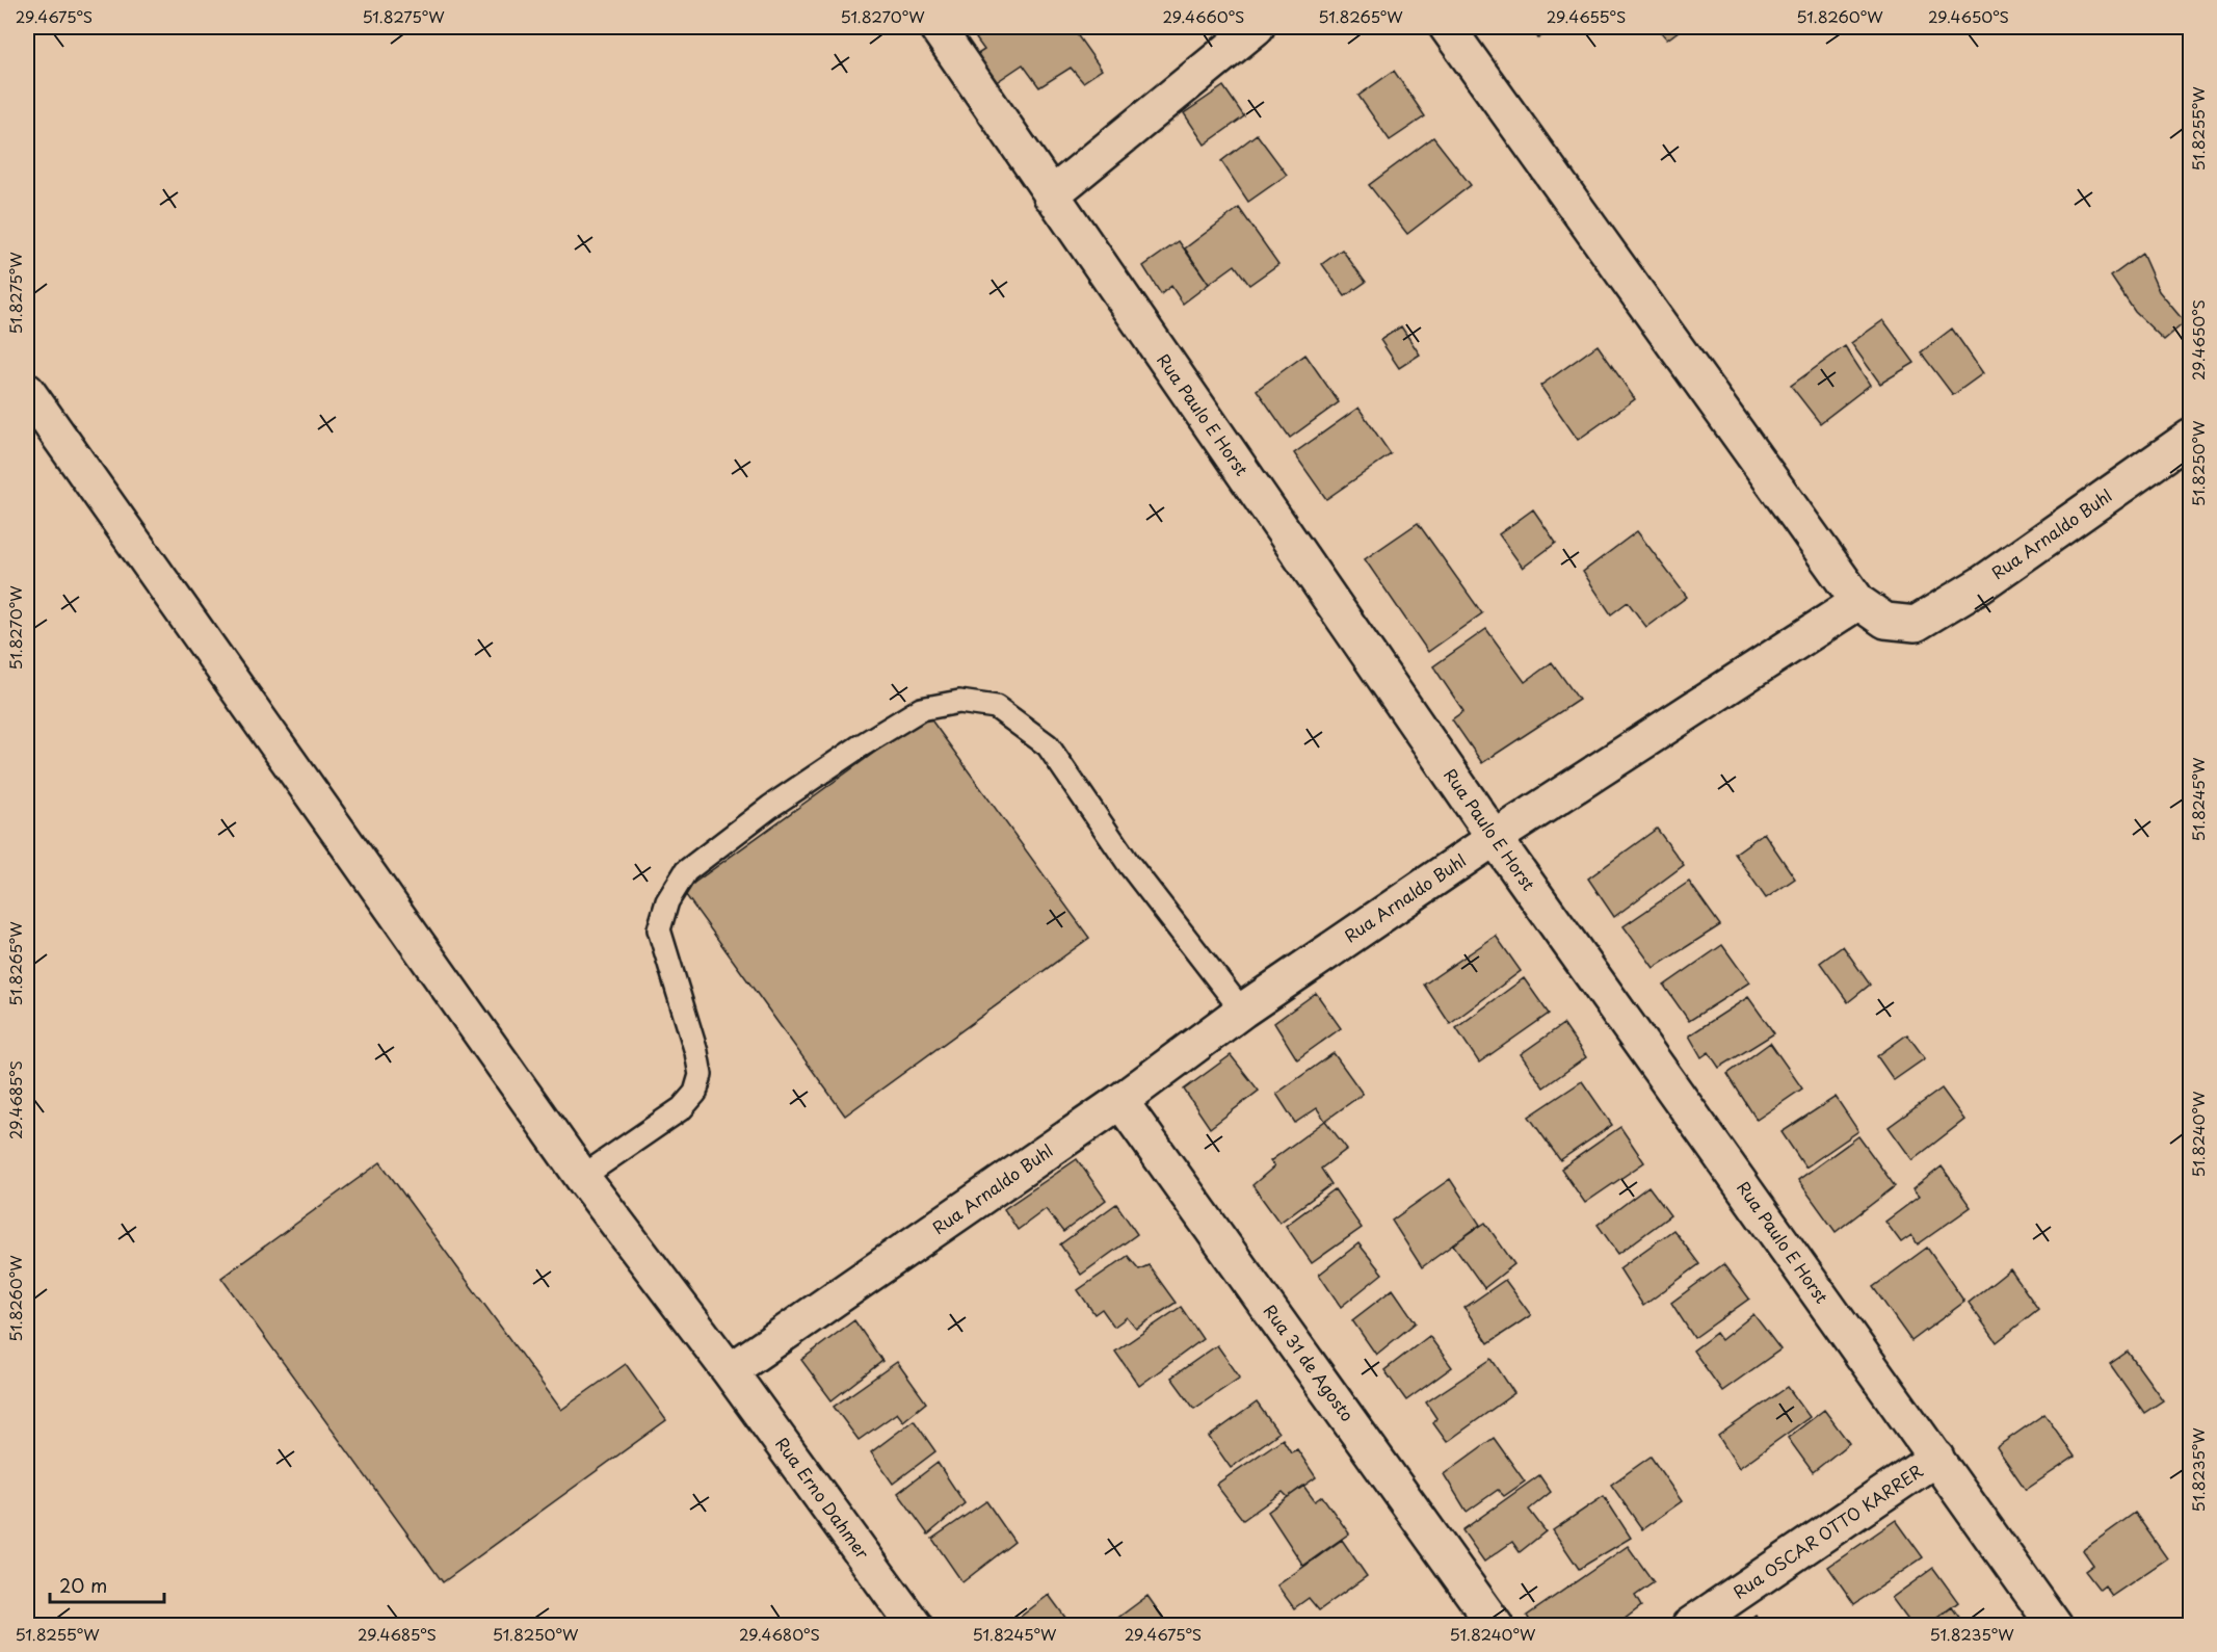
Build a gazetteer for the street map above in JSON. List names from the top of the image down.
{
  "streets": {
    "street": [
      "Rua Paulo E Horst",
      "Rua Arnaldo Buhl",
      "Rua 31 de Agosto",
      "Rua Erno Dahmer",
      "Rua OSCAR OTTO KARRER"
    ]
  },
  "crossings": [
    ["Rua Paulo E Horst", "Rua Arnaldo Buhl"],
    ["Rua Paulo E Horst", "Rua OSCAR OTTO KARRER"],
    ["Rua Arnaldo Buhl", "Rua 31 de Agosto"],
    ["Rua Arnaldo Buhl", "Rua Erno Dahmer"]
  ],
  "scale_bar": "20 m",
  "coordinates": [
    "29.4675°S",
    "51.8275°W",
    "51.8270°W",
    "29.4660°S",
    "51.8265°W",
    "29.4655°S",
    "51.8260°W",
    "29.4650°S",
    "51.8255°W",
    "51.8250°W",
    "51.8245°W",
    "29.4685°S",
    "51.8240°W",
    "51.8235°W",
    "29.4680°S"
  ]
}
